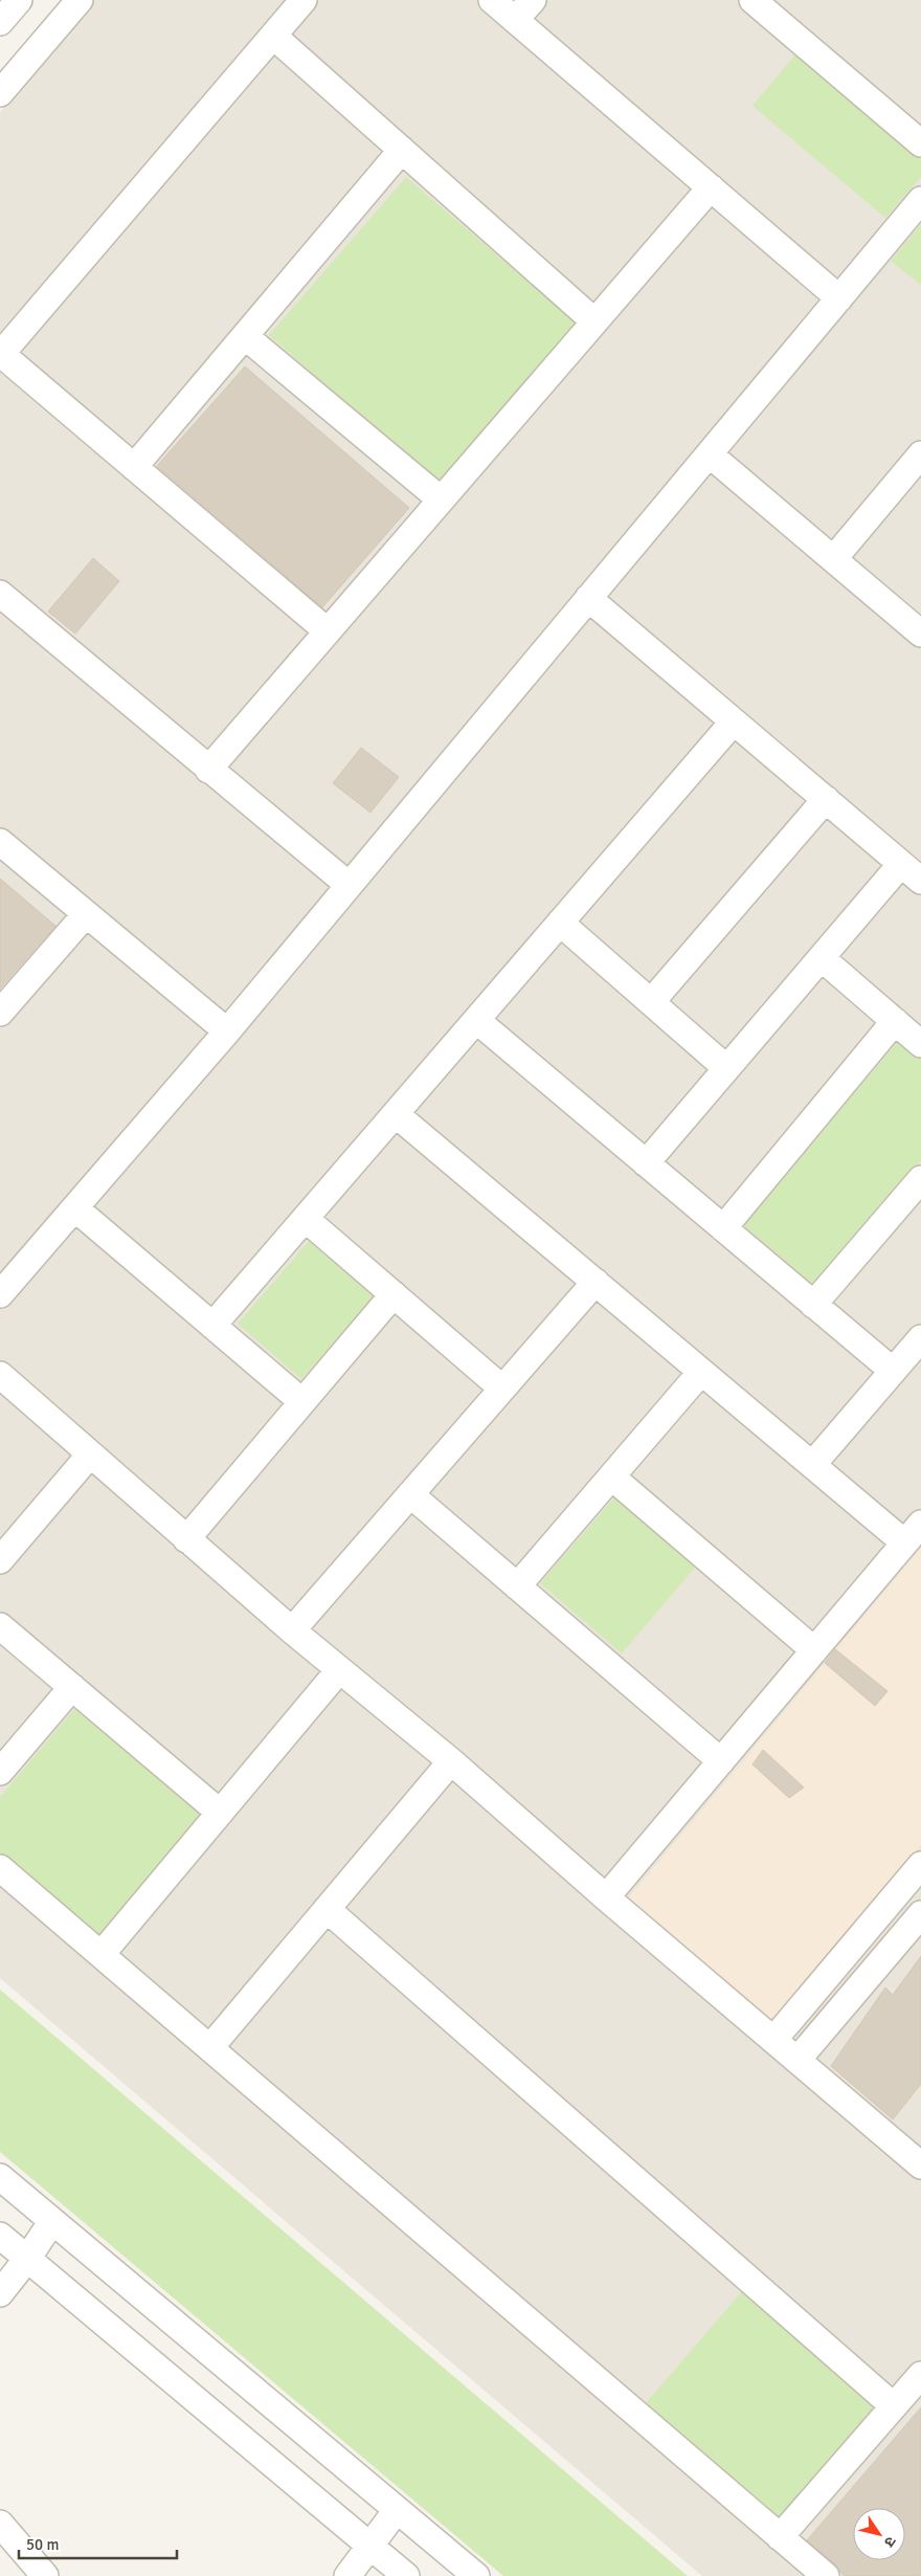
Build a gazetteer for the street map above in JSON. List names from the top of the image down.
{
  "scale_bar": "50 m",
  "north": "bottom right"
}
